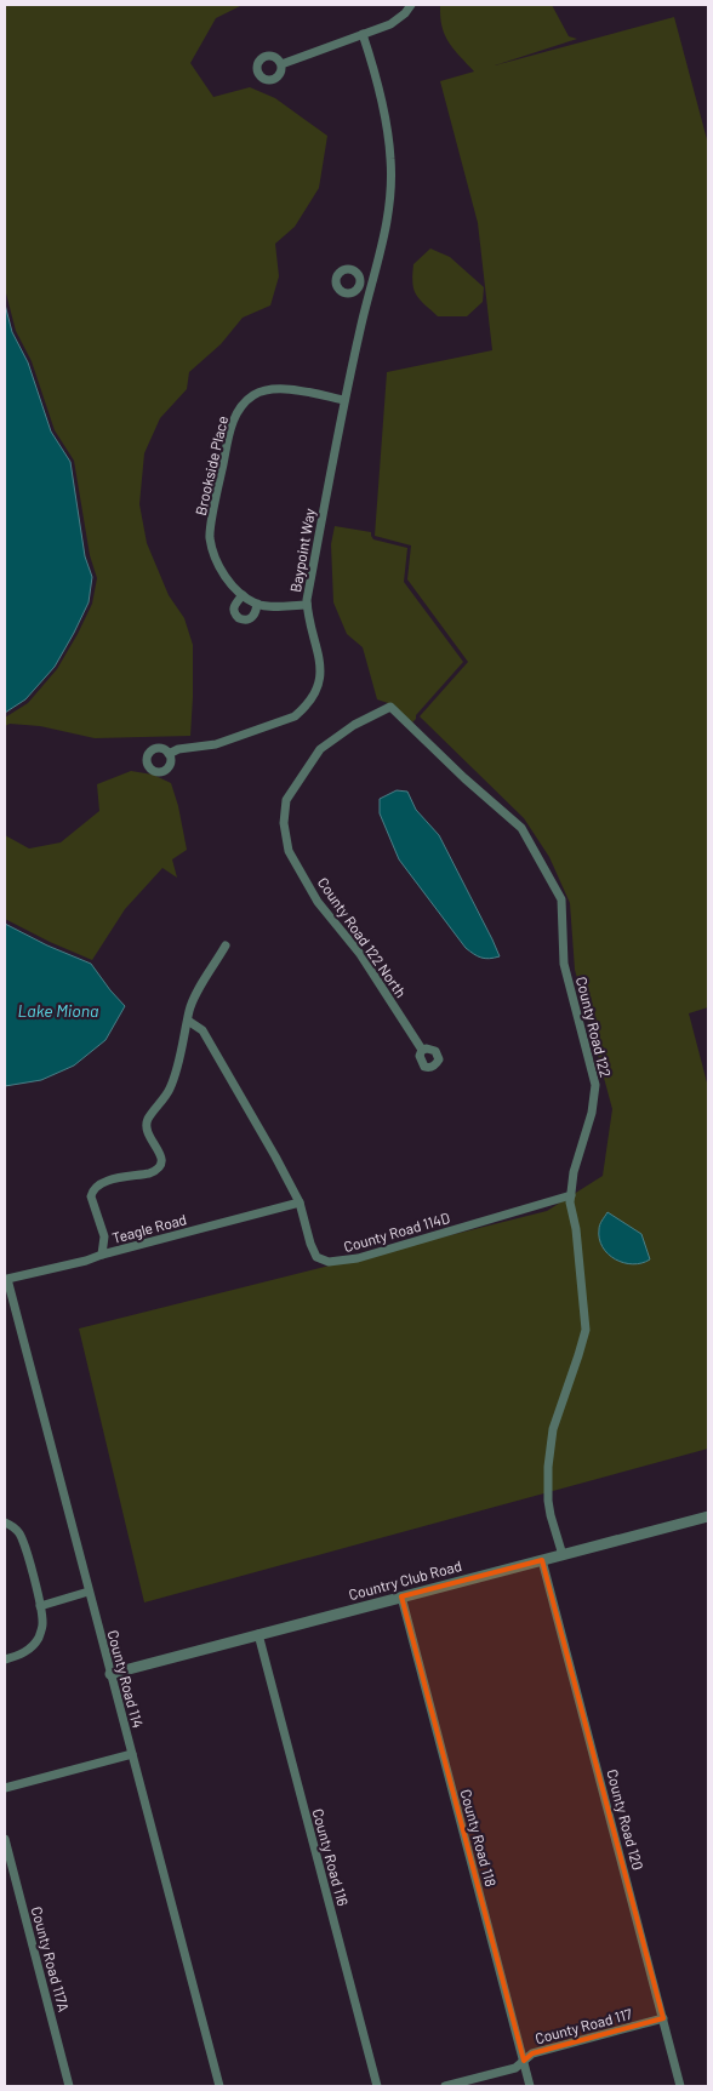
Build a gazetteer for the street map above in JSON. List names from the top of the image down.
{
  "streets": {
    "street": [
      "Brookside Place",
      "Baypoint Way",
      "County Road 122 North",
      "County Road 122",
      "Teagle Road",
      "County Road 114D",
      "Country Club Road",
      "County Road 114",
      "County Road 120",
      "County Road 118",
      "County Road 116",
      "County Road 117A",
      "County Road 117"
    ]
  },
  "crossings": [
    ["Brookside Place", "Baypoint Way"],
    ["County Road 122 North", "County Road 122"],
    ["County Road 122", "County Road 114D"],
    ["County Road 122", "Country Club Road"],
    ["Teagle Road", "County Road 114D"],
    ["Teagle Road", "County Road 114"],
    ["Country Club Road", "County Road 114"],
    ["Country Club Road", "County Road 120"],
    ["Country Club Road", "County Road 118"],
    ["Country Club Road", "County Road 116"],
    ["County Road 120", "County Road 117"],
    ["County Road 118", "County Road 117"]
  ],
  "water": ["Lake Miona"]
}
